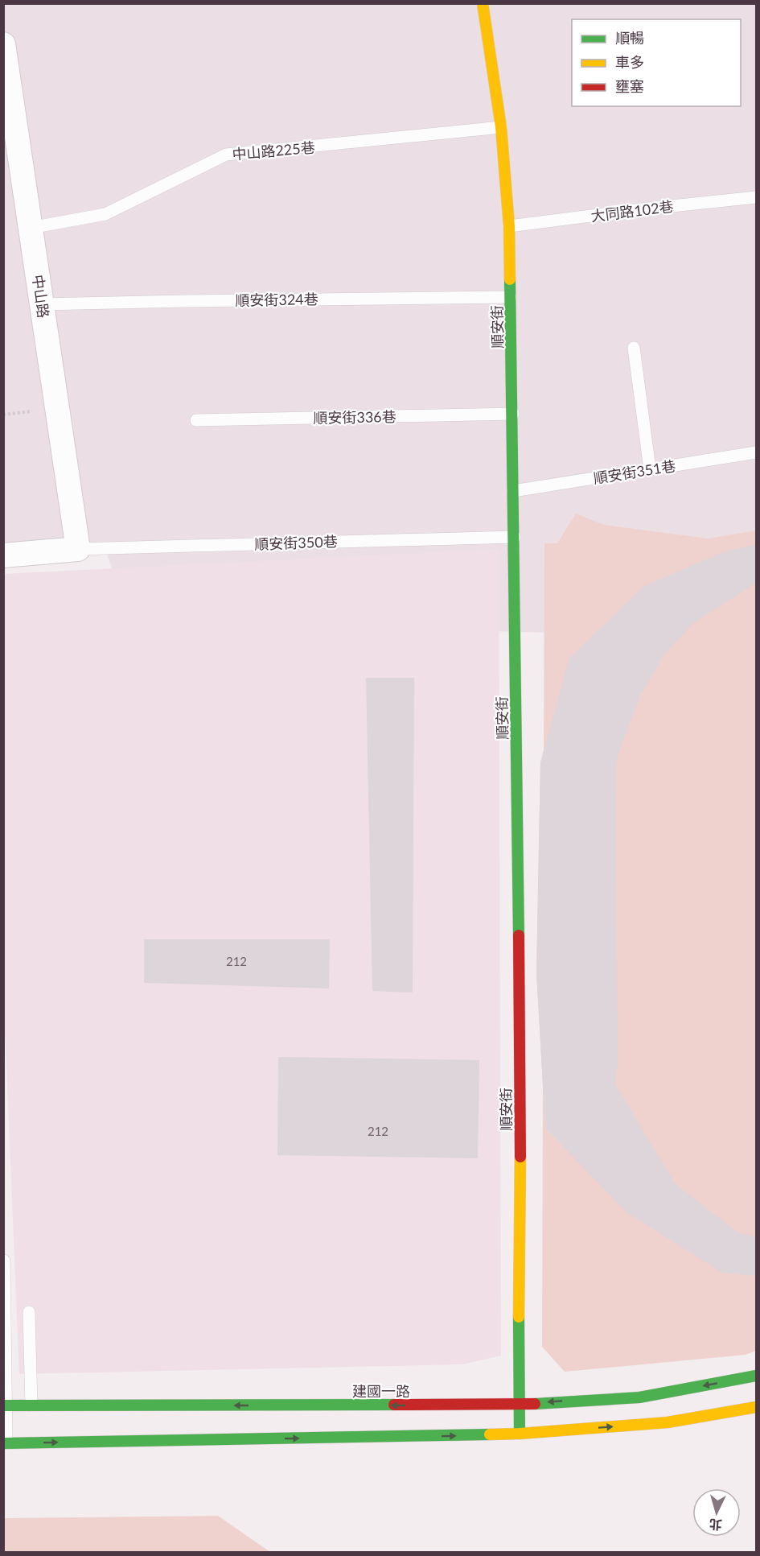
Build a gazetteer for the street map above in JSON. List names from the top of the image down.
{
  "streets": {
    "street": ["中山路", "順安街", "建國一路"],
    "lane": [
      "中山路225巷",
      "大同路102巷",
      "順安街324巷",
      "順安街336巷",
      "順安街351巷",
      "順安街350巷"
    ]
  },
  "crossings": [
    ["中山路225巷", "中山路"],
    ["中山路225巷", "順安街"],
    ["大同路102巷", "順安街"],
    ["中山路", "順安街324巷"],
    ["中山路", "順安街350巷"],
    ["順安街324巷", "順安街"],
    ["順安街", "順安街336巷"],
    ["順安街", "順安街351巷"],
    ["順安街", "順安街350巷"],
    ["順安街", "建國一路"]
  ],
  "house_numbers": ["212", "212"],
  "legend": ["順暢", "車多", "壅塞"],
  "north": "bottom"
}
